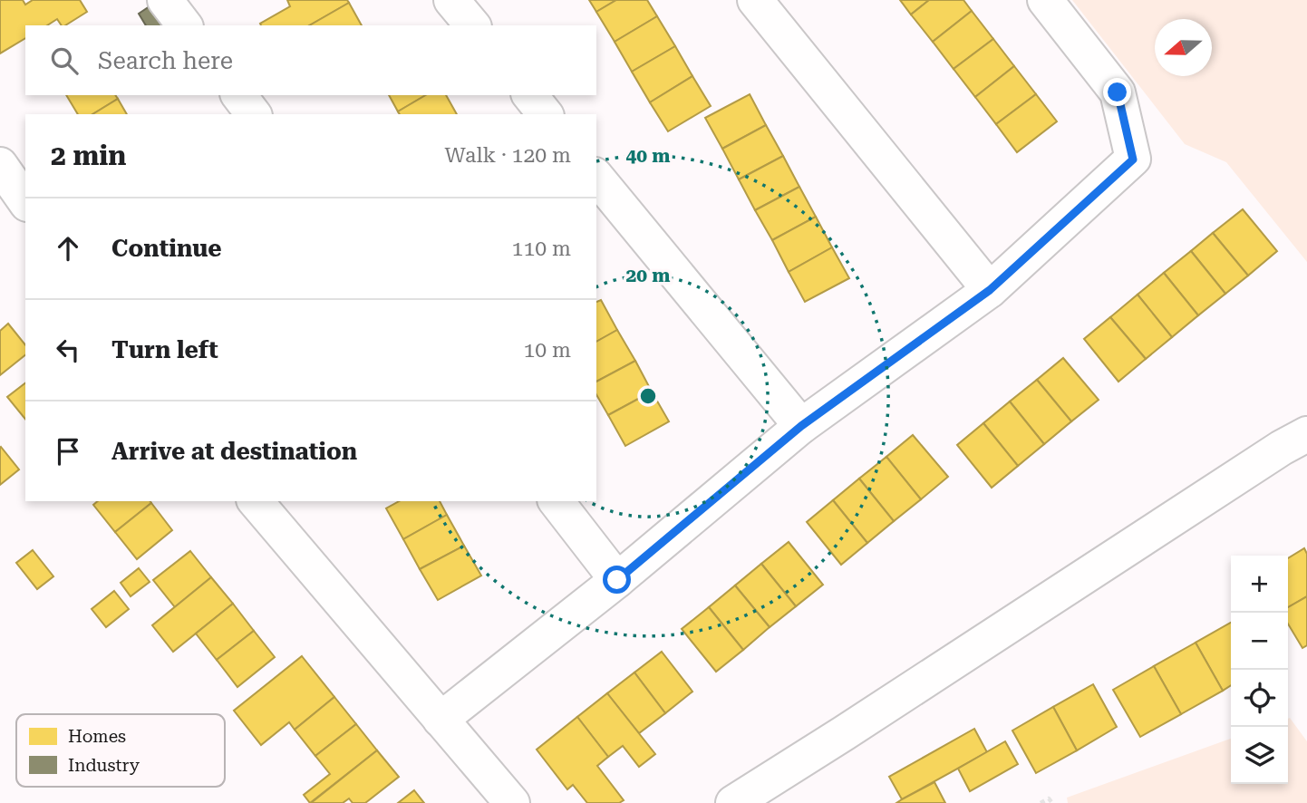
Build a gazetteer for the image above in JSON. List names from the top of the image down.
{
  "legend": ["Homes", "Industry"],
  "north": "left",
  "page": {
    "search": "Search here",
    "heading": ["2 min", "Walk · 120 m"],
    "list": [
      ["Continue", "110 m"],
      ["Turn left", "10 m"],
      "Arrive at destination"
    ],
    "map_buttons": ["+", "−"]
  },
  "rings": ["40 m", "20 m"]
}
